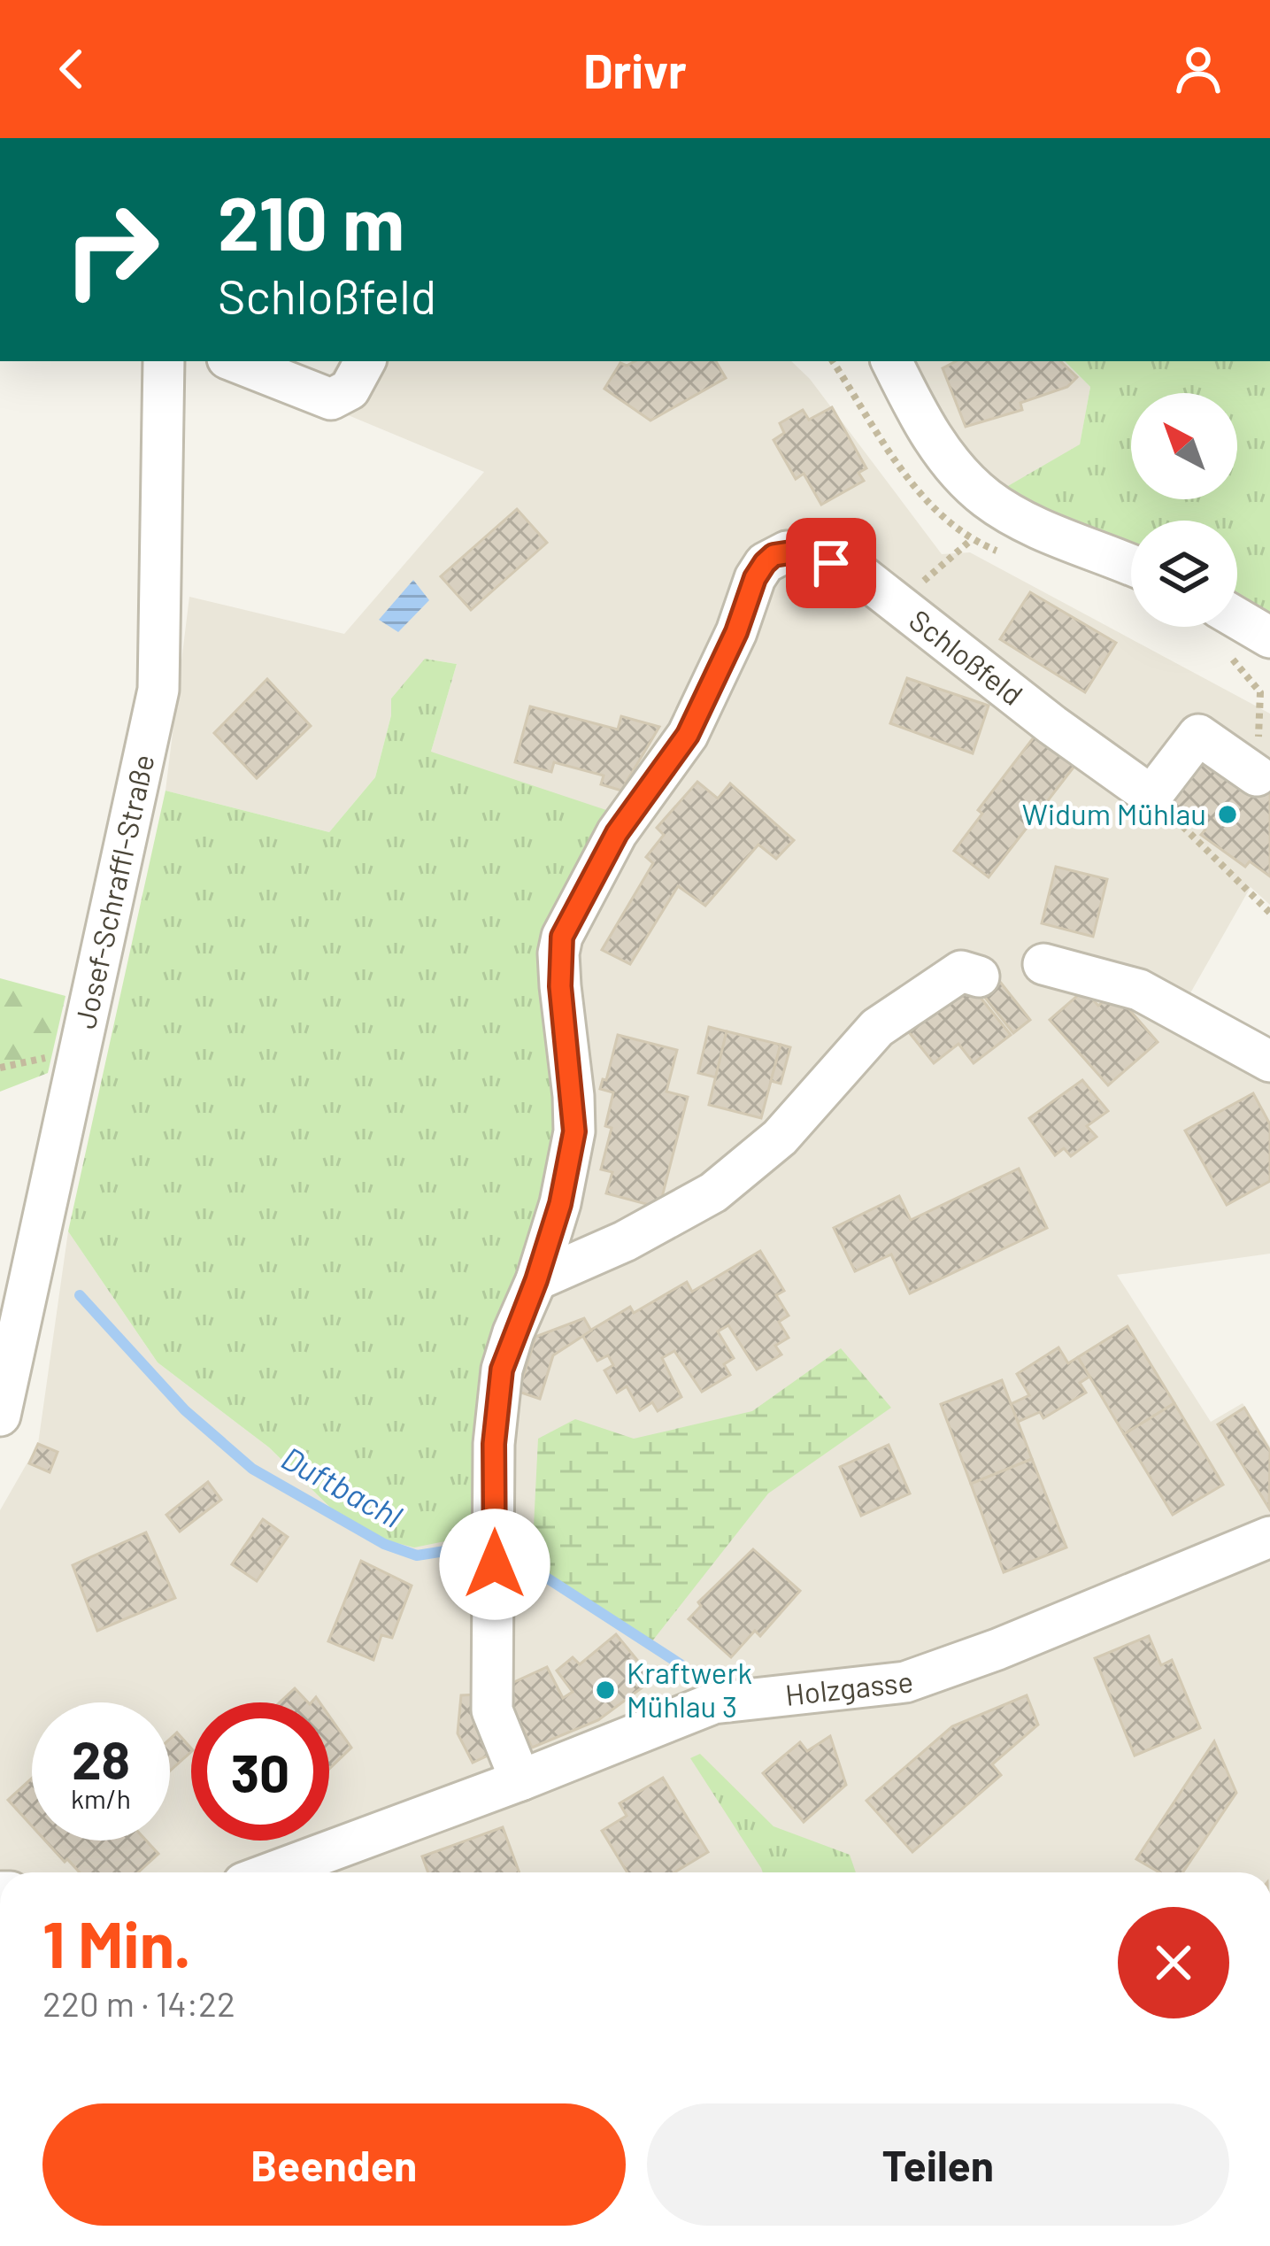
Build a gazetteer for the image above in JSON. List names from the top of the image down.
{
  "streets": {
    "street": ["Schloßfeld", "Josef-Schraffl-Straße", "Holzgasse"]
  },
  "crossings": [
    ["Schloßfeld", "Holzgasse"]
  ],
  "water": ["Duftbachl"],
  "places": ["Widum Mühlau", "Kraftwerk Mühlau 3"],
  "north": "top left",
  "page": {
    "header": "Drivr",
    "turn": ["210 m", "Schloßfeld"],
    "speed": "28 km/h",
    "limit": "30",
    "heading": ["1 Min.", "220 m · 14:22"],
    "buttons": ["Beenden", "Teilen"]
  }
}
